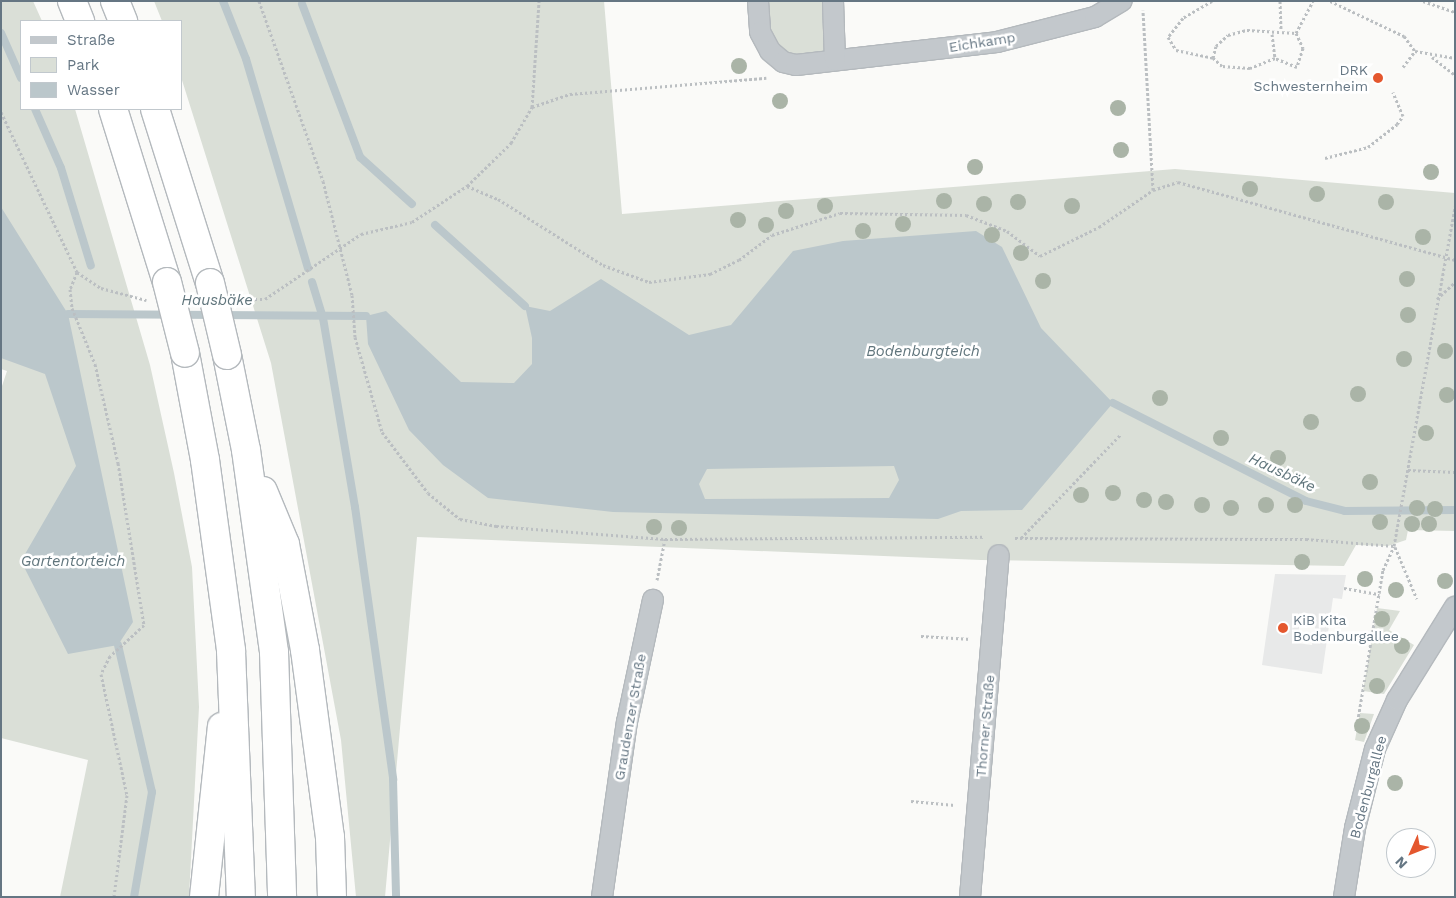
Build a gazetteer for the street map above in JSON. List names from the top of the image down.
{
  "streets": {
    "street": [
      "Eichkamp",
      "Graudenzer Straße",
      "Thorner Straße",
      "Bodenburgallee"
    ]
  },
  "water": ["Hausbäke", "Bodenburgteich", "Gartentorteich"],
  "places": ["DRK Schwesternheim", "KiB Kita Bodenburgallee"],
  "legend": ["Straße", "Park", "Wasser"],
  "north": "bottom left"
}
